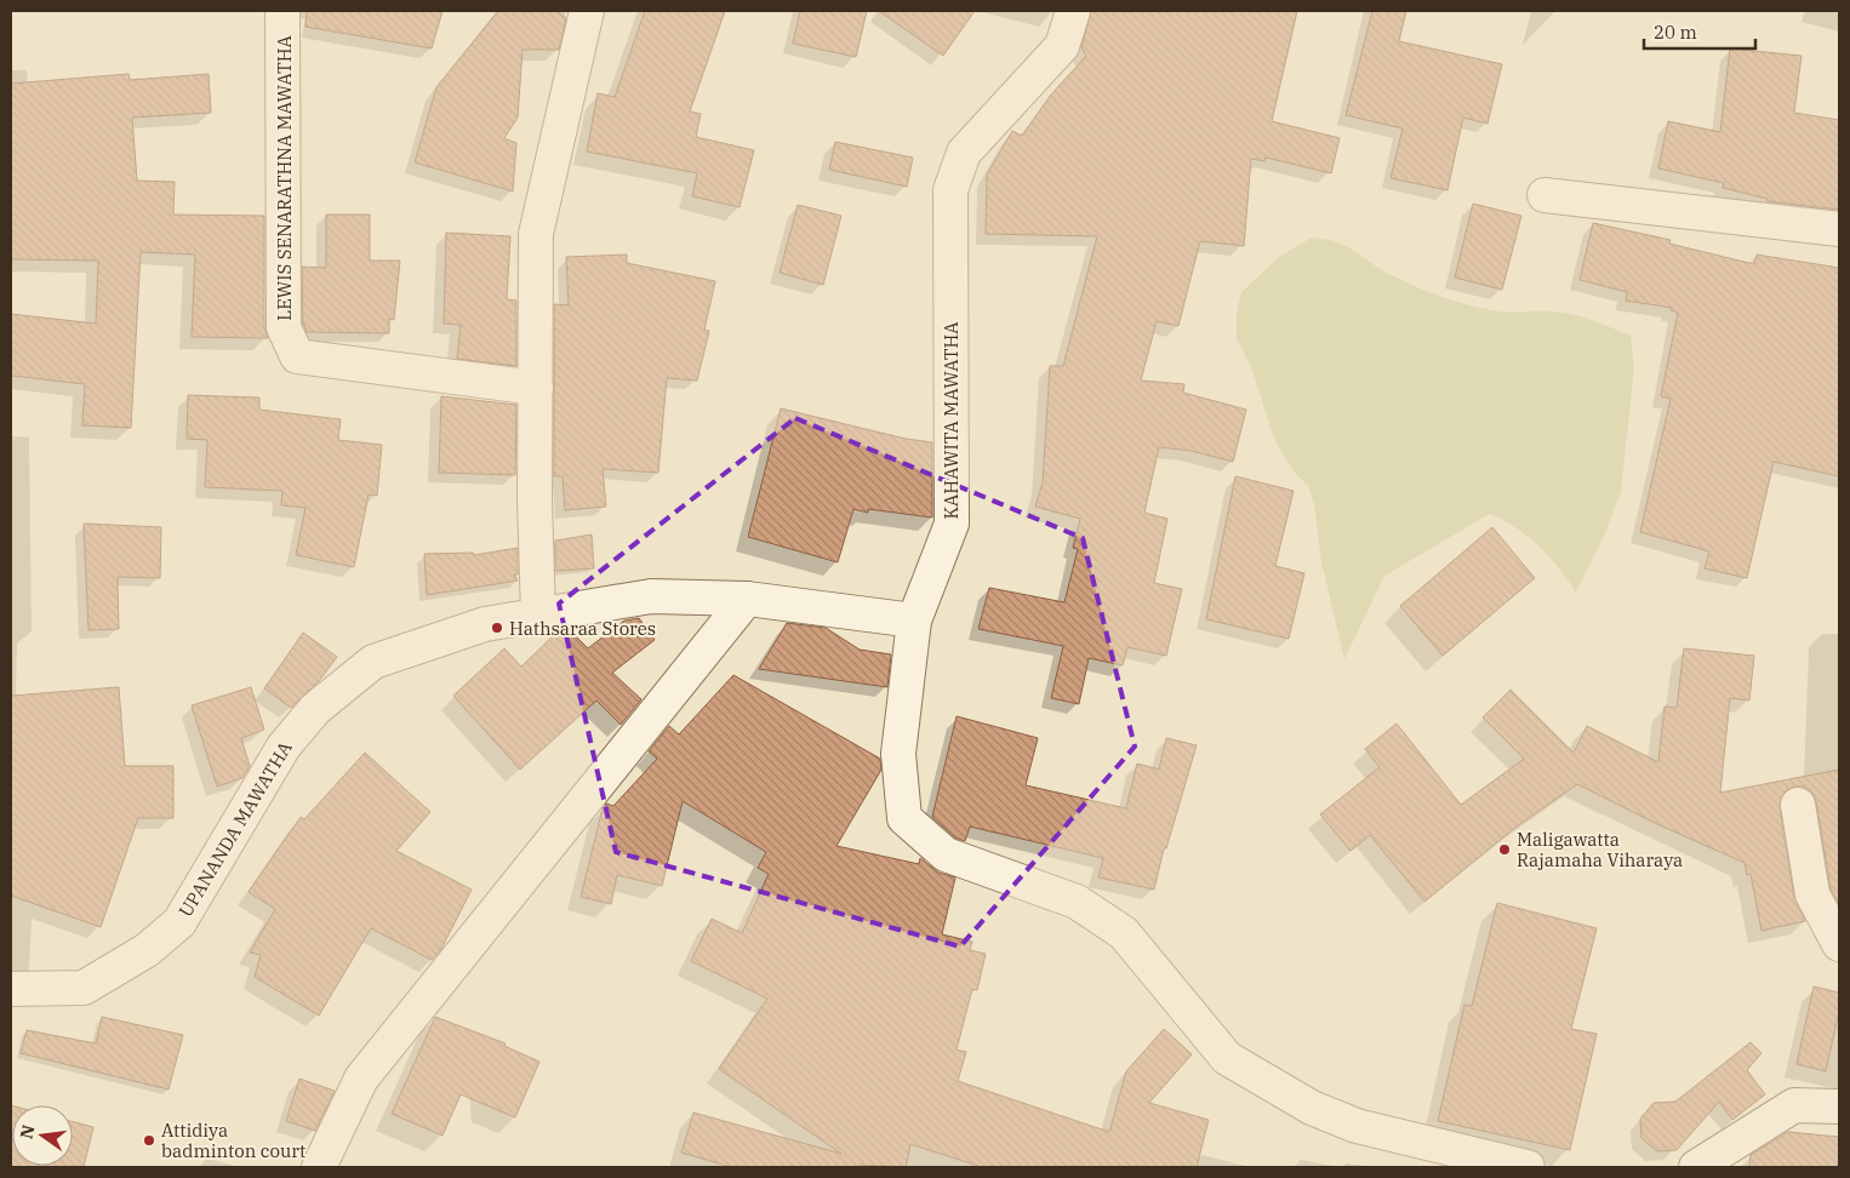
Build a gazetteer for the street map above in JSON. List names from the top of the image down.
{
  "streets": {
    "street": ["LEWIS SENARATHNA MAWATHA", "KAHAWITA MAWATHA", "UPANANDA MAWATHA"]
  },
  "crossings": [
    ["KAHAWITA MAWATHA", "UPANANDA MAWATHA"]
  ],
  "places": ["Hathsaraa Stores", "Maligawatta Rajamaha Viharaya", "Attidiya badminton court"],
  "scale_bar": "20 m",
  "north": "left"
}
